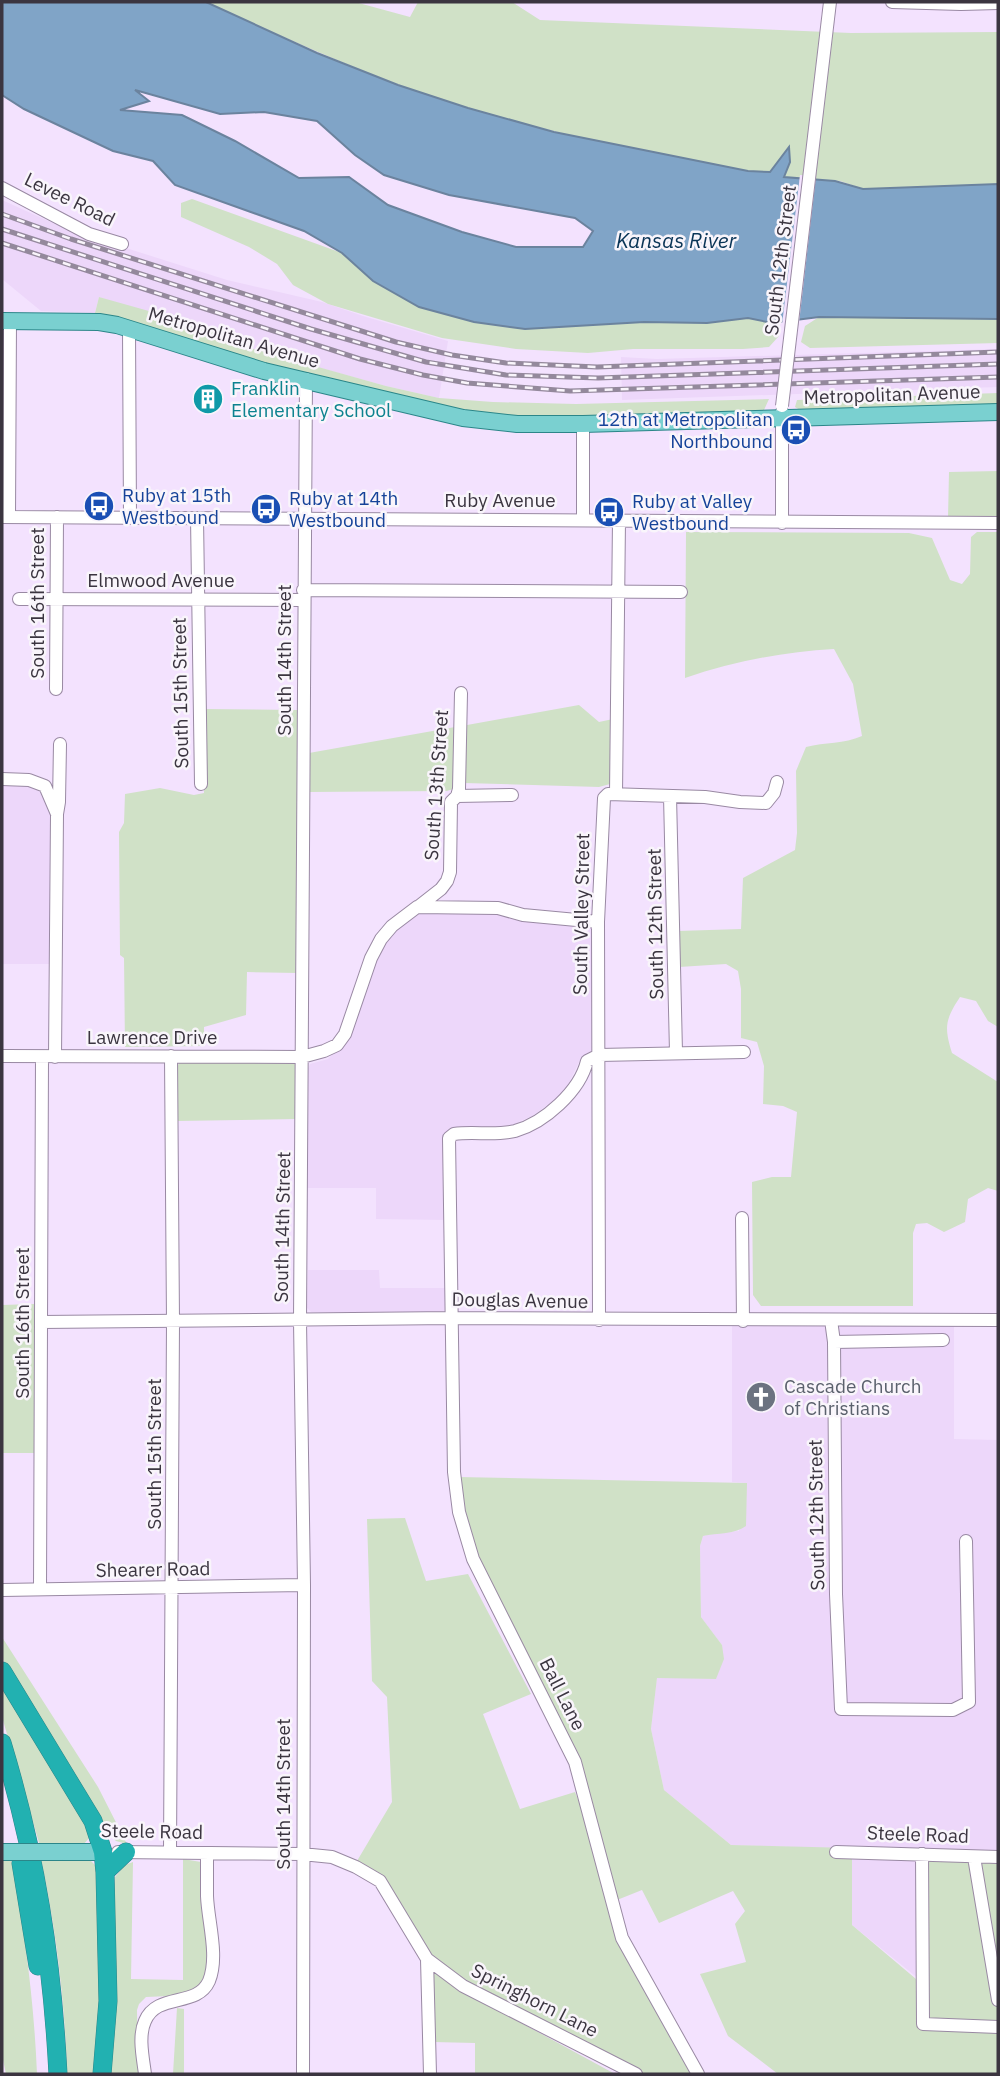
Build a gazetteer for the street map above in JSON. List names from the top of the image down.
{
  "streets": {
    "main road": ["Metropolitan Avenue", "Steele Road"],
    "street": [
      "Levee Road",
      "South 12th Street",
      "Ruby Avenue",
      "Elmwood Avenue",
      "South 16th Street",
      "South 14th Street",
      "South 15th Street",
      "South 13th Street",
      "South Valley Street",
      "Lawrence Drive",
      "Douglas Avenue",
      "Shearer Road",
      "Ball Lane",
      "Springhorn Lane"
    ]
  },
  "crossings": [
    ["South 12th Street", "Metropolitan Avenue"],
    ["South 12th Street", "Ruby Avenue"],
    ["South 12th Street", "Douglas Avenue"],
    ["Metropolitan Avenue", "South 16th Street"],
    ["Metropolitan Avenue", "South 14th Street"],
    ["Ruby Avenue", "South 16th Street"],
    ["Ruby Avenue", "South 14th Street"],
    ["Ruby Avenue", "South 15th Street"],
    ["Ruby Avenue", "South Valley Street"],
    ["Elmwood Avenue", "South 16th Street"],
    ["Elmwood Avenue", "South 14th Street"],
    ["Elmwood Avenue", "South 15th Street"],
    ["Elmwood Avenue", "South Valley Street"],
    ["South 16th Street", "Lawrence Drive"],
    ["South 16th Street", "Douglas Avenue"],
    ["South 16th Street", "Shearer Road"],
    ["South 14th Street", "South 13th Street"],
    ["South 14th Street", "Lawrence Drive"],
    ["South 14th Street", "Douglas Avenue"],
    ["South 14th Street", "Shearer Road"],
    ["South 14th Street", "Steele Road"],
    ["South 14th Street", "Springhorn Lane"],
    ["South 15th Street", "Lawrence Drive"],
    ["South 15th Street", "Douglas Avenue"],
    ["South 15th Street", "Shearer Road"],
    ["South 15th Street", "Steele Road"],
    ["South 13th Street", "Lawrence Drive"],
    ["South Valley Street", "Douglas Avenue"],
    ["Douglas Avenue", "Ball Lane"],
    ["Steele Road", "Springhorn Lane"]
  ],
  "water": ["Kansas River"],
  "places": {
    "building": ["Franklin Elementary School"],
    "bus stop": [
      "12th at Metropolitan Northbound",
      "Ruby at 15th Westbound",
      "Ruby at 14th Westbound",
      "Ruby at Valley Westbound"
    ],
    "church": ["Cascade Church of Christians"]
  }
}
